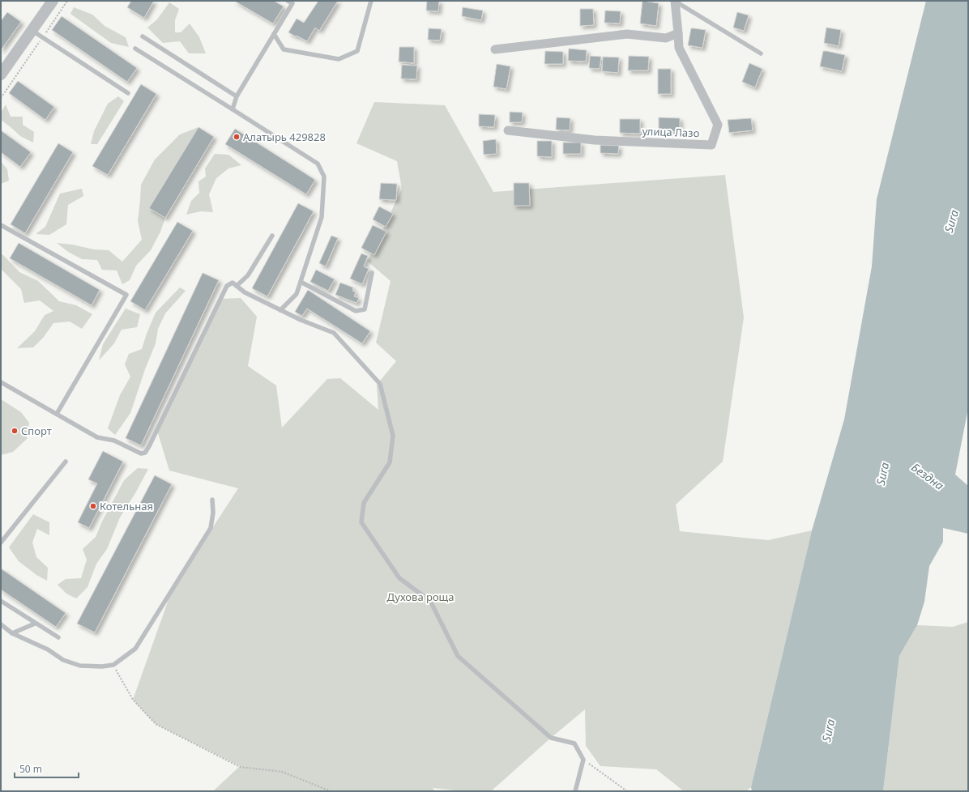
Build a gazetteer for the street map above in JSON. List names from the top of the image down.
{
  "streets": {
    "street": ["улица Лазо"]
  },
  "water": ["Sura", "Бездна"],
  "parks": ["Духова роща"],
  "places": ["Алатырь 429828", "Спорт", "Котельная"],
  "scale_bar": "50 m"
}
